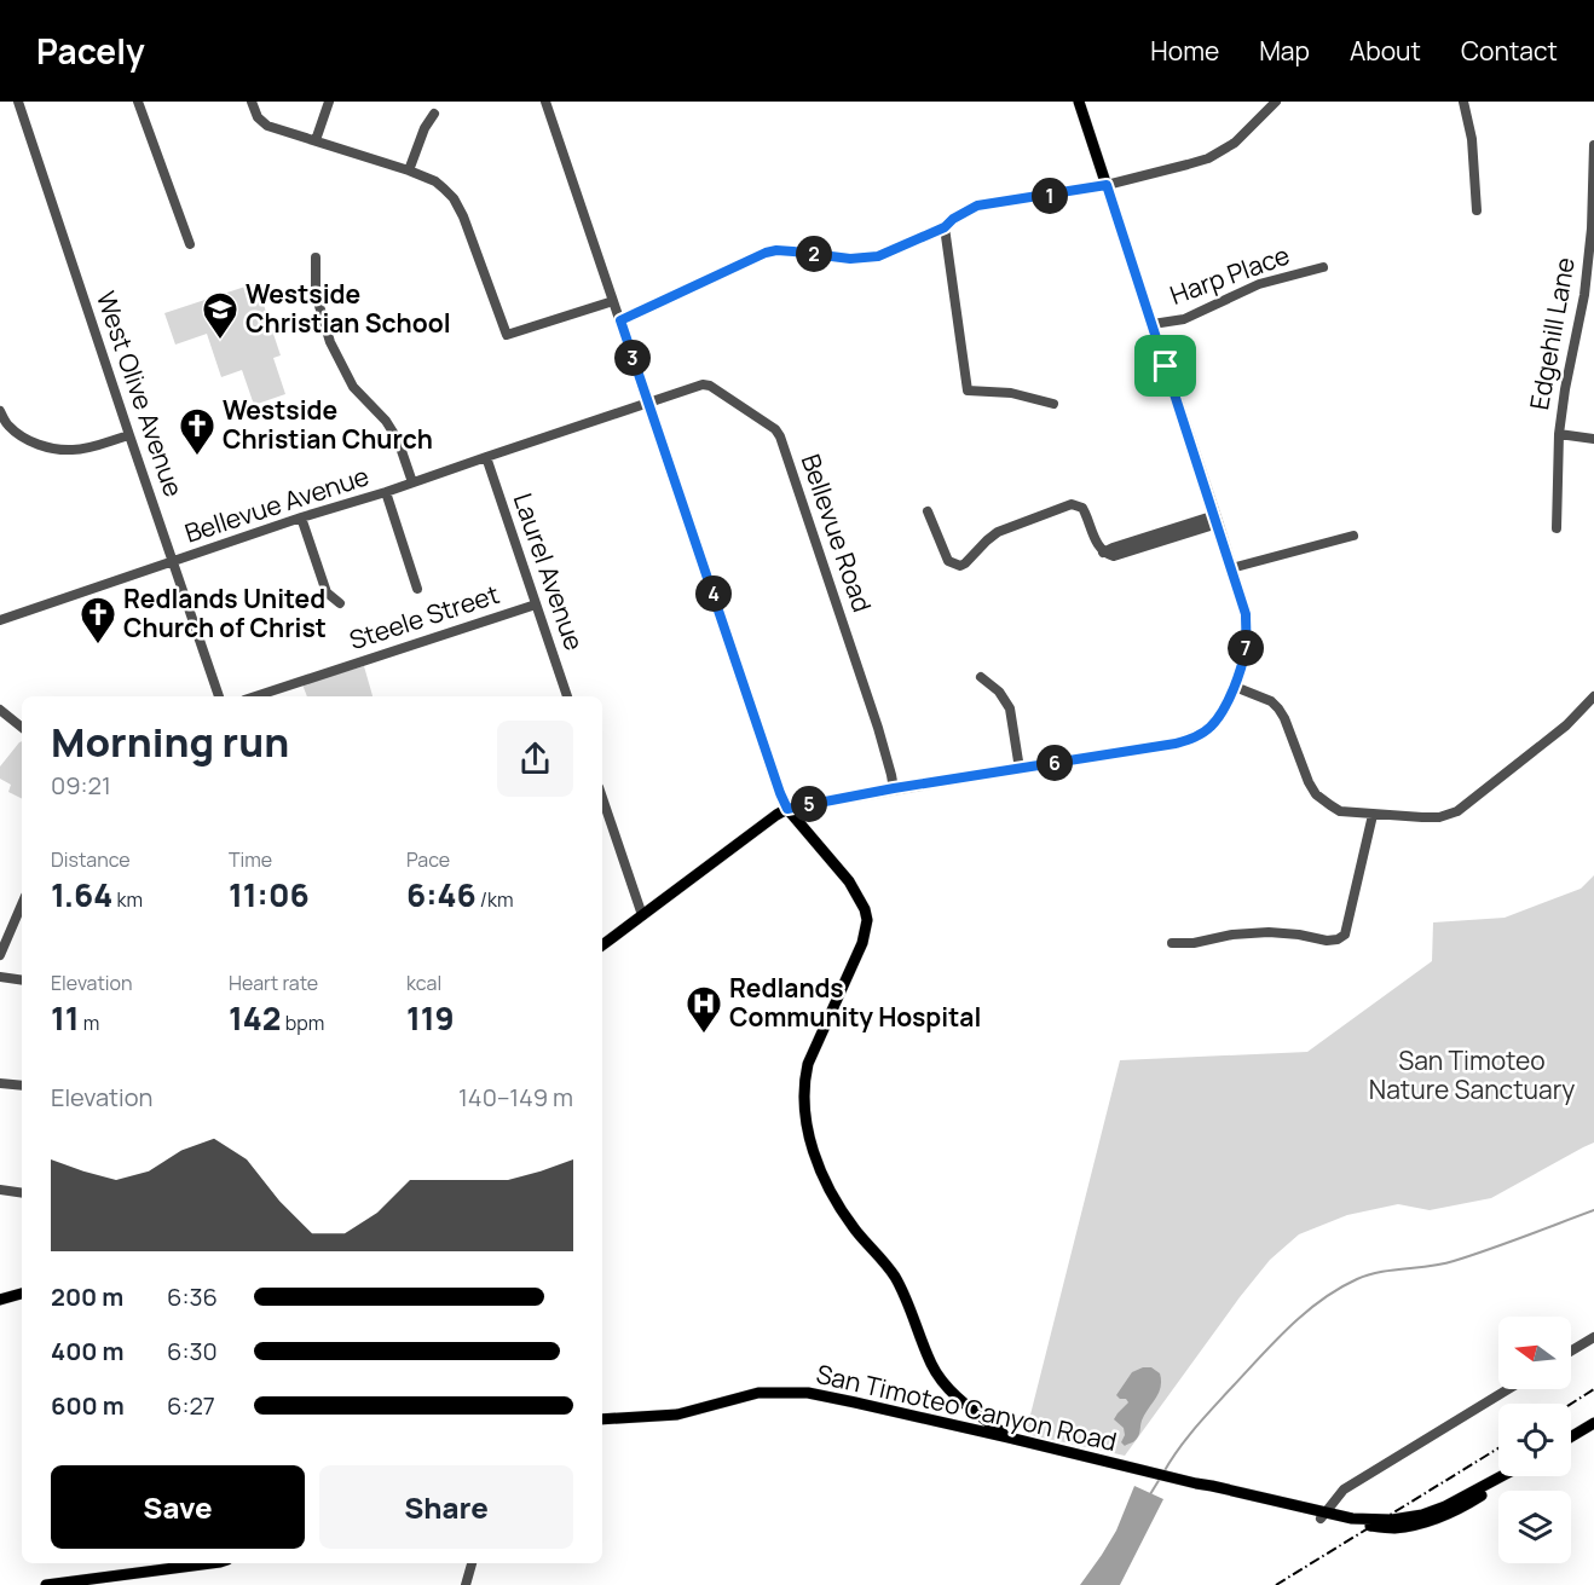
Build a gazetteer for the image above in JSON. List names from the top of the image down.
{
  "streets": {
    "main road": ["San Timoteo Canyon Road"],
    "street": [
      "Harp Place",
      "Edgehill Lane",
      "West Olive Avenue",
      "Bellevue Avenue",
      "Bellevue Road",
      "Laurel Avenue",
      "Steele Street"
    ]
  },
  "crossings": [
    ["West Olive Avenue", "Bellevue Avenue"],
    ["Bellevue Avenue", "Bellevue Road"],
    ["Bellevue Avenue", "Laurel Avenue"],
    ["Laurel Avenue", "Steele Street"]
  ],
  "parks": ["San Timoteo Nature Sanctuary"],
  "places": {
    "school or university": ["Westside Christian School"],
    "church": ["Westside Christian Church", "Redlands United Church of Christ"],
    "hospital": ["Redlands Community Hospital"]
  },
  "north": "left",
  "page": {
    "header": "Pacely",
    "nav": [
      "Home",
      "Map",
      "About",
      "Contact"
    ],
    "pins": [
      "1",
      "2",
      "3",
      "4",
      "7",
      "6",
      "5"
    ],
    "heading": ["Morning run", "09:21"],
    "stats": [
      ["Distance", "1.64 km"],
      ["Time", "11:06"],
      ["Pace", "6:46 /km"],
      ["Elevation", "11 m"],
      ["Heart rate", "142 bpm"],
      ["kcal", "119"]
    ],
    "chart": ["Elevation", "140–149 m"],
    "list": [
      {
        "name": "200 m",
        "note": "6:36"
      },
      {
        "name": "400 m",
        "note": "6:30"
      },
      {
        "name": "600 m",
        "note": "6:27"
      }
    ],
    "buttons": ["Save", "Share"]
  }
}
